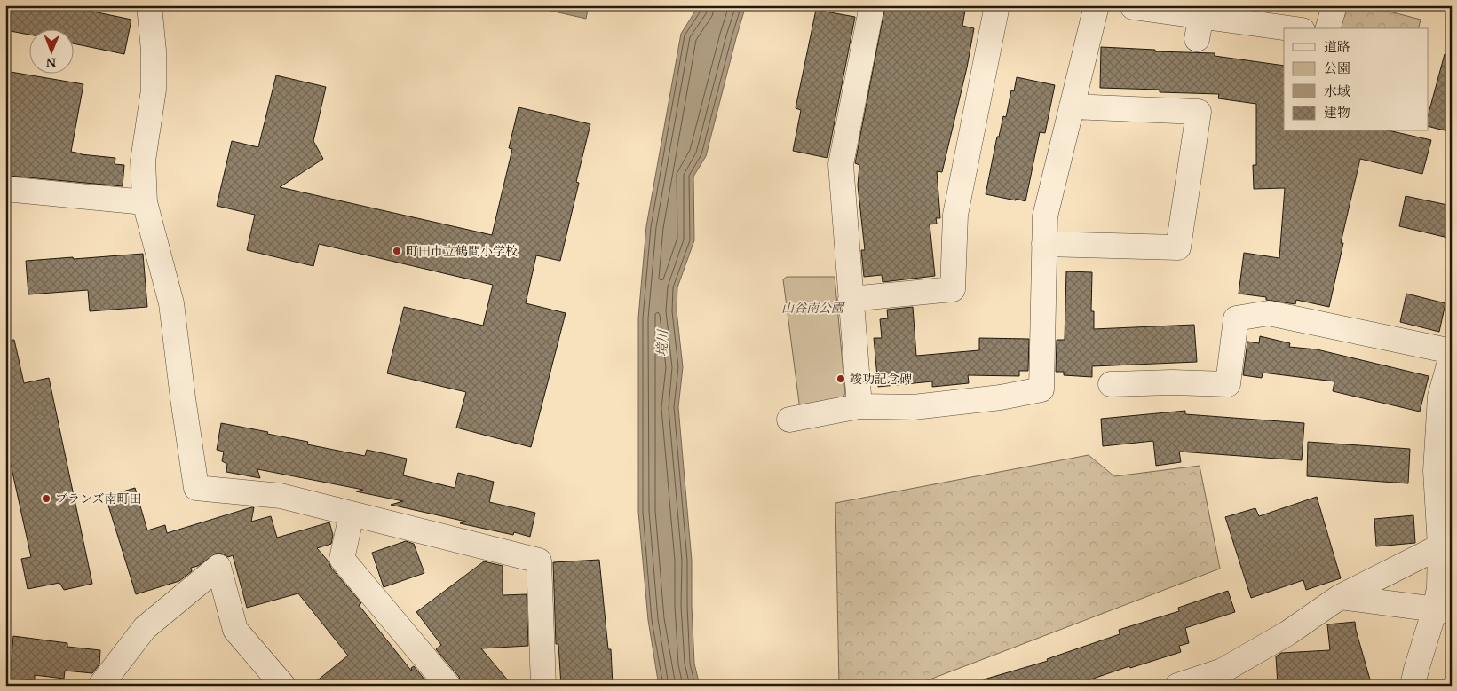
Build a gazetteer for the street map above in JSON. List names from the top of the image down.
{
  "water": ["境川"],
  "parks": ["山谷南公園"],
  "places": ["町田市立鶴間小学校", "竣功記念碑", "ブランズ南町田"],
  "legend": [
    "道路",
    "公園",
    "水域",
    "建物"
  ],
  "north": "bottom"
}
